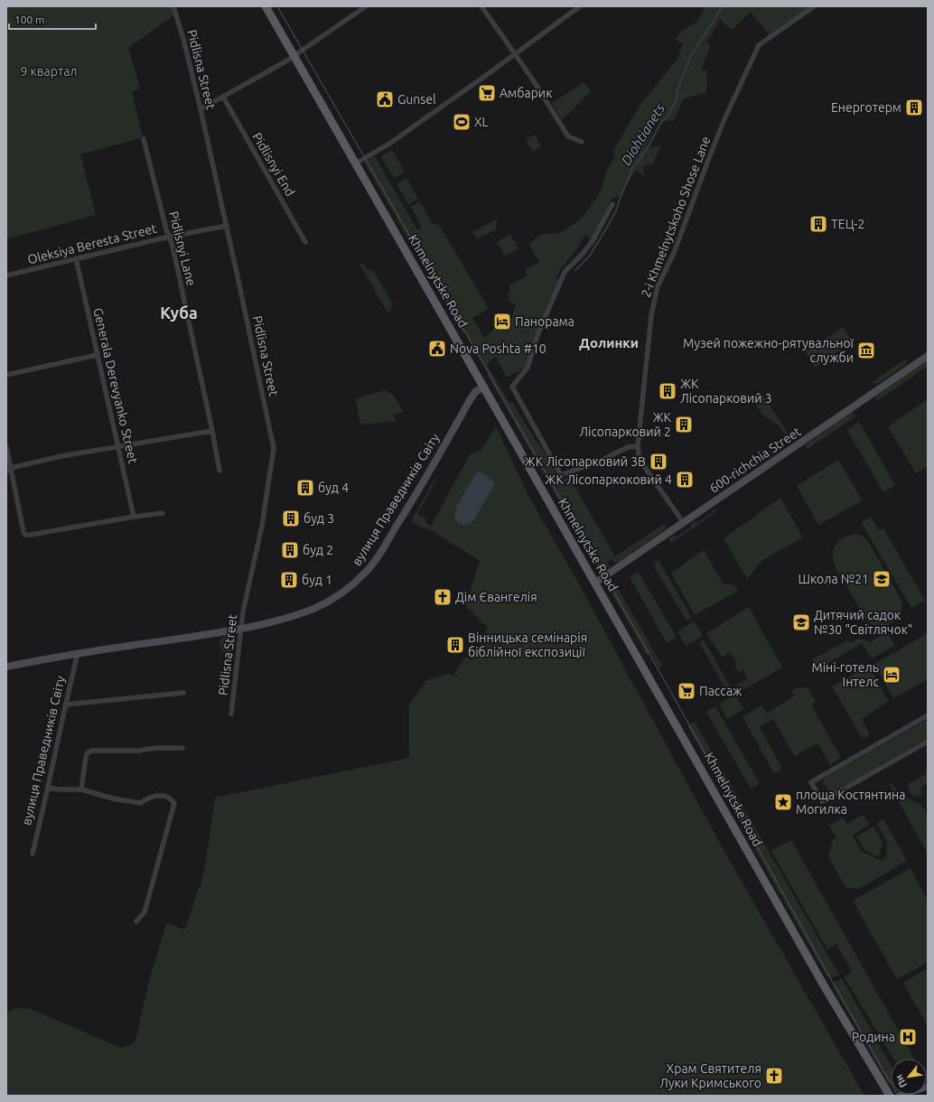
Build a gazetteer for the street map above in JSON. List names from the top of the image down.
{
  "streets": {
    "main road": ["Khmelnytske Road", "600-richchia Street", "вулиця Праведників Світу"],
    "street": [
      "Pidlisna Street",
      "Pidlisnyi End",
      "2-i Khmelnytskoho Shose Lane",
      "Oleksiya Beresta Street",
      "Pidlisnyi Lane",
      "Generala Derevyanko Street"
    ]
  },
  "crossings": [
    ["Pidlisna Street", "Oleksiya Beresta Street"],
    ["Pidlisna Street", "вулиця Праведників Світу"],
    ["2-i Khmelnytskoho Shose Lane", "600-richchia Street"],
    ["Oleksiya Beresta Street", "Pidlisnyi Lane"],
    ["Oleksiya Beresta Street", "Generala Derevyanko Street"],
    ["Khmelnytske Road", "600-richchia Street"],
    ["Khmelnytske Road", "вулиця Праведників Світу"]
  ],
  "districts": ["Куба", "Долинки"],
  "water": ["Diohtianets"],
  "parks": ["9 квартал"],
  "places": {
    "supermarket": ["Амбарик", "Пассаж"],
    "public building": ["Gunsel", "Nova Poshta #10"],
    "building": [
      "Енерготерм",
      "ТЕЦ-2",
      "ЖК Лісопарковий 3",
      "ЖК Лісопарковий 2",
      "ЖК Лісопарковий 3В",
      "ЖК Лісопаркоковий 4",
      "буд 4",
      "буд 3",
      "буд 2",
      "буд 1",
      "Вінницька семінарія біблійної експозиції"
    ],
    "sports": ["XL"],
    "hotel": ["Панорама", "Міні-готель Інтелс"],
    "museum": ["Музей пожежно-рятувальної служби"],
    "school or university": ["Школа №21", "Дитячий садок №30 \"Світлячок\""],
    "church": ["Дім Євангелія", "Храм Святителя Луки Кримського"],
    "place": ["площа Костянтина Могилка"],
    "hospital": ["Родина"]
  },
  "scale_bar": "100 m",
  "north": "bottom left"
}
